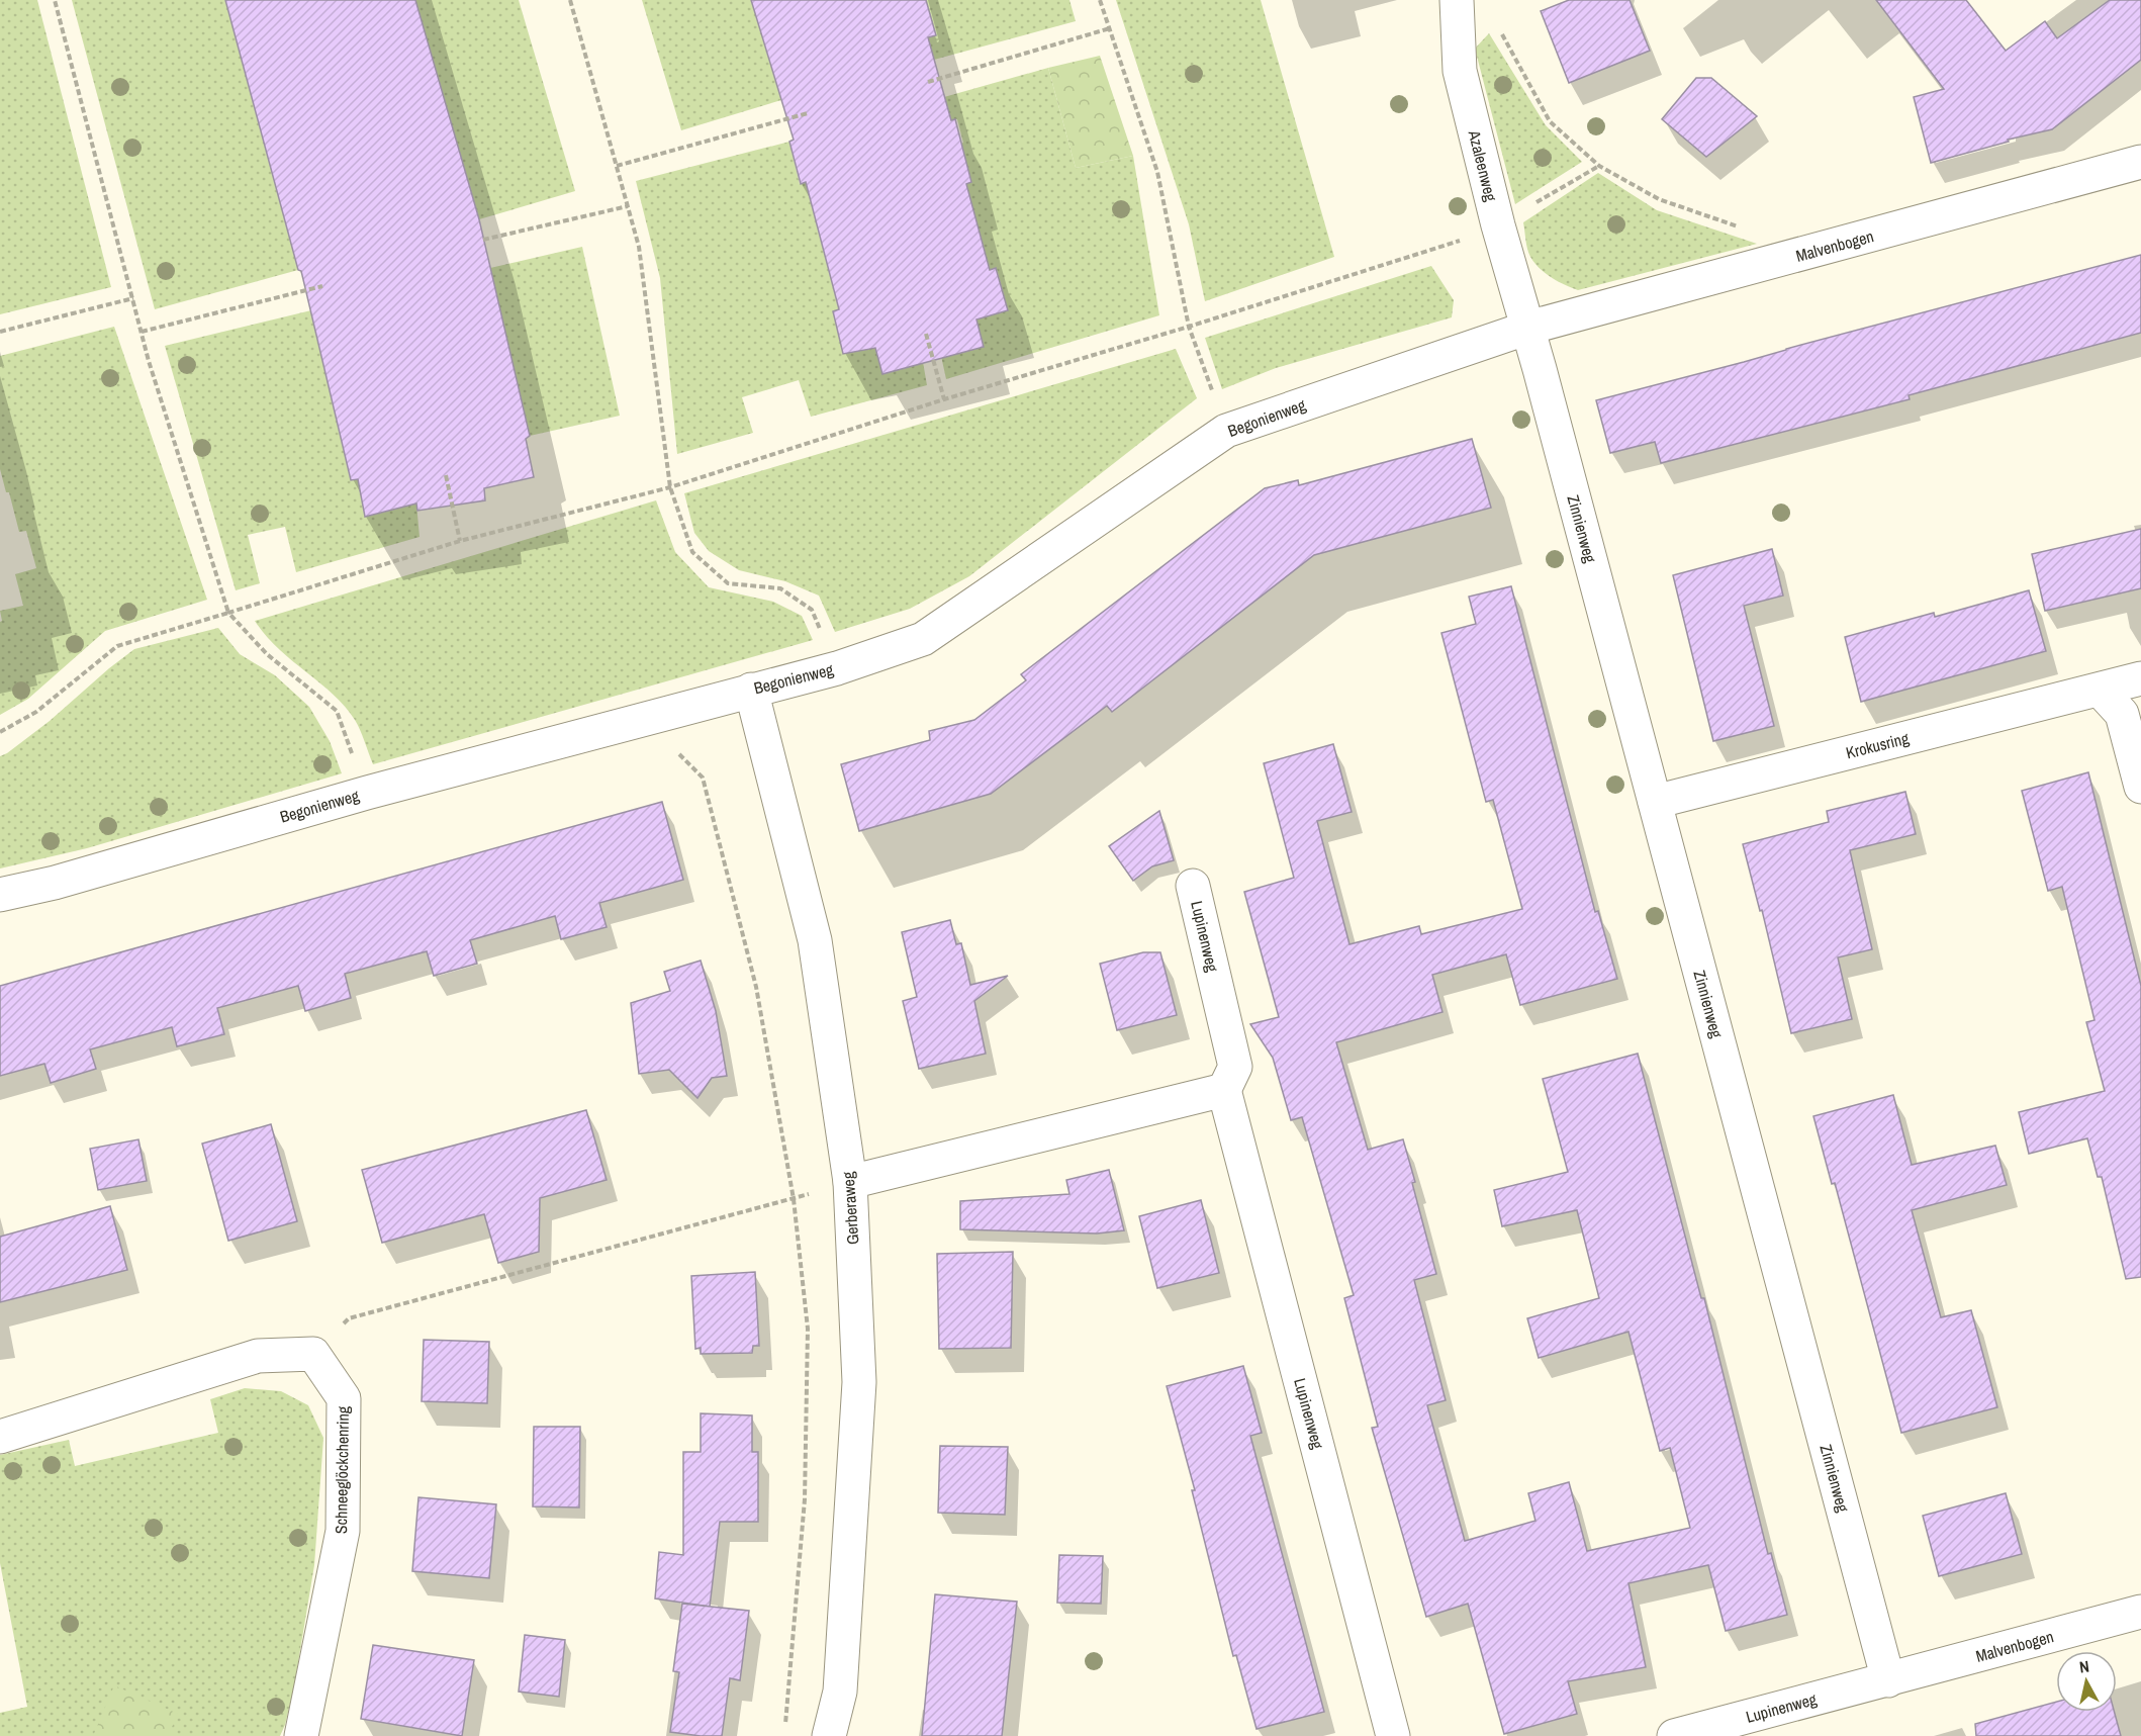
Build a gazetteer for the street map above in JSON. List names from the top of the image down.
{
  "streets": {
    "street": [
      "Azaleenweg",
      "Malvenbogen",
      "Begonienweg",
      "Zinnienweg",
      "Krokusring",
      "Lupinenweg",
      "Gerberaweg",
      "Schneeglöckchenring"
    ]
  },
  "crossings": [
    ["Azaleenweg", "Malvenbogen"],
    ["Azaleenweg", "Begonienweg"],
    ["Azaleenweg", "Zinnienweg"],
    ["Malvenbogen", "Begonienweg"],
    ["Malvenbogen", "Zinnienweg"],
    ["Malvenbogen", "Lupinenweg"],
    ["Begonienweg", "Zinnienweg"],
    ["Begonienweg", "Gerberaweg"],
    ["Zinnienweg", "Krokusring"],
    ["Zinnienweg", "Lupinenweg"]
  ],
  "north": "top"
}
